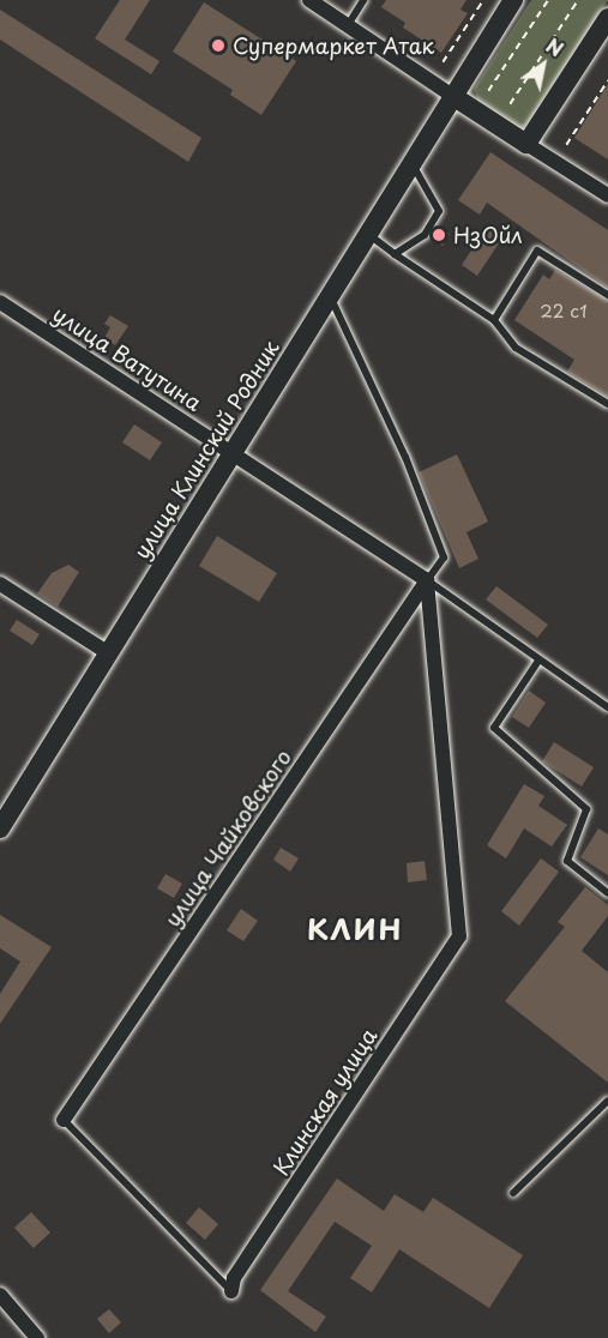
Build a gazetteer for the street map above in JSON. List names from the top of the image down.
{
  "streets": {
    "main road": ["улица Клинский Родник"],
    "street": ["улица Ватутина", "улица Чайковского", "Клинская улица"]
  },
  "crossings": [
    ["улица Ватутина", "улица Клинский Родник"],
    ["улица Ватутина", "улица Чайковского"],
    ["улица Ватутина", "Клинская улица"],
    ["улица Чайковского", "Клинская улица"]
  ],
  "districts": ["КЛИН"],
  "places": ["Супермаркет Атак", "НзОйл"],
  "house_numbers": ["22 с1"],
  "north": "top right"
}
